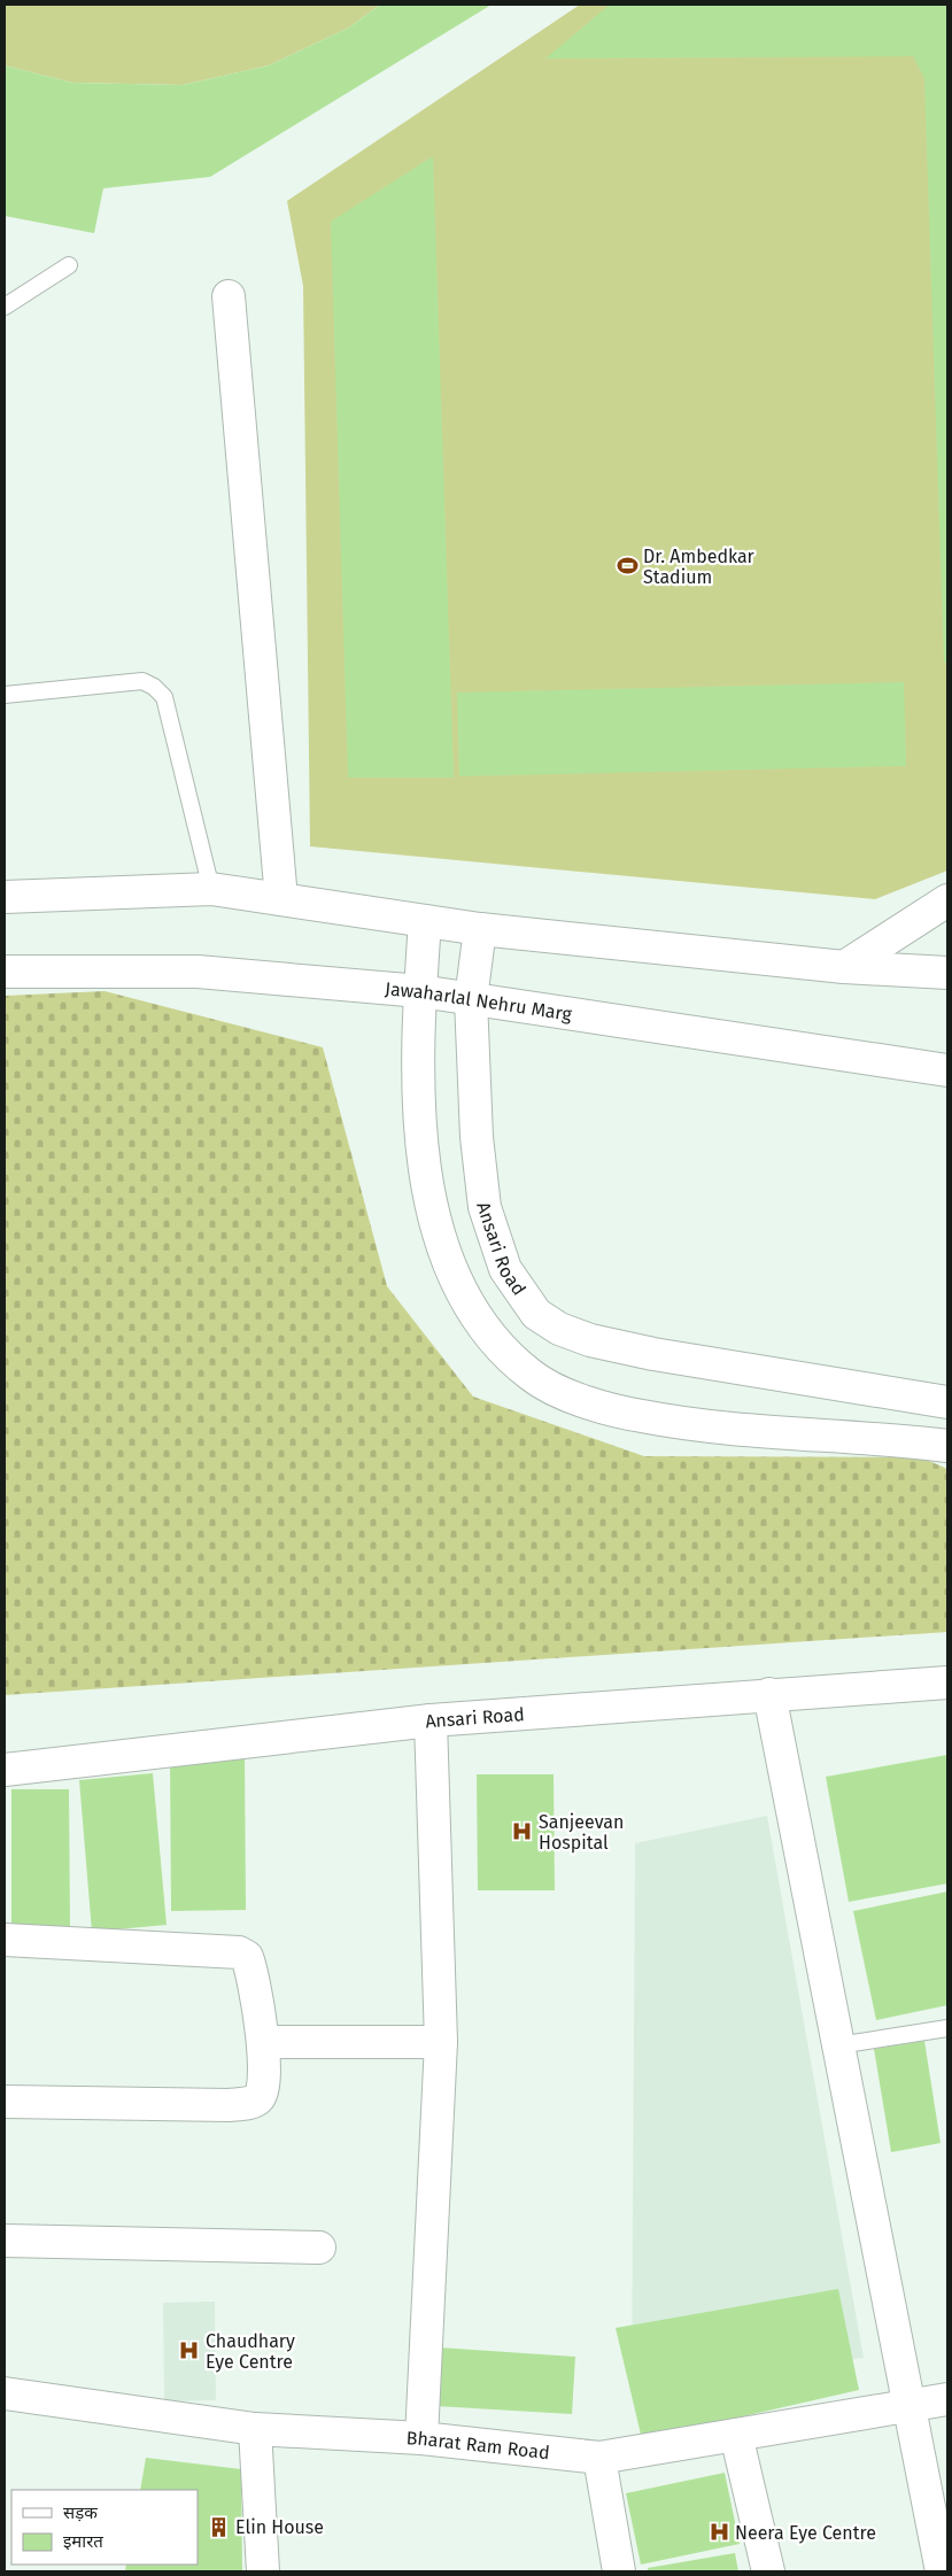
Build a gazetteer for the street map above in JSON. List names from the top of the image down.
{
  "streets": {
    "street": ["Jawaharlal Nehru Marg", "Ansari Road", "Bharat Ram Road"]
  },
  "crossings": [
    ["Jawaharlal Nehru Marg", "Ansari Road"]
  ],
  "places": {
    "sports": ["Dr. Ambedkar Stadium"],
    "hospital": ["Sanjeevan Hospital", "Chaudhary Eye Centre", "Neera Eye Centre"],
    "building": ["Elin House"]
  },
  "legend": ["सड़क", "इमारत"]
}
